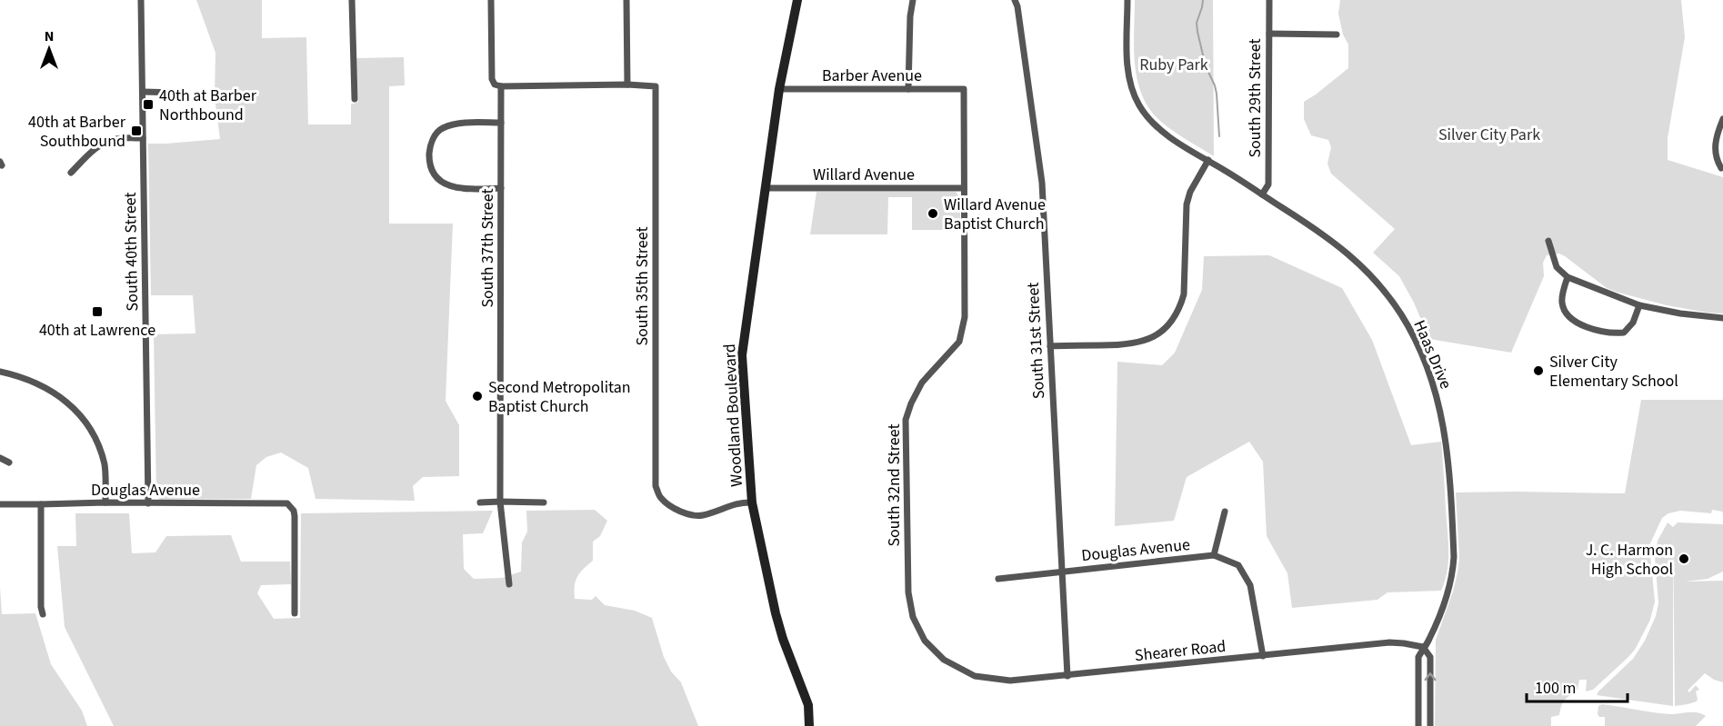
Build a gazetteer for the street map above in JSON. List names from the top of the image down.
{
  "streets": {
    "street": [
      "Barber Avenue",
      "South 29th Street",
      "Willard Avenue",
      "South 37th Street",
      "South 40th Street",
      "South 35th Street",
      "South 31st Street",
      "Haas Drive",
      "Woodland Boulevard",
      "South 32nd Street",
      "Douglas Avenue",
      "Shearer Road"
    ]
  },
  "crossings": [
    ["Barber Avenue", "Woodland Boulevard"],
    ["Barber Avenue", "South 32nd Street"],
    ["South 29th Street", "Haas Drive"],
    ["Willard Avenue", "Woodland Boulevard"],
    ["Willard Avenue", "South 32nd Street"],
    ["South 40th Street", "Douglas Avenue"],
    ["South 35th Street", "Woodland Boulevard"],
    ["South 31st Street", "Douglas Avenue"],
    ["South 31st Street", "Shearer Road"],
    ["Haas Drive", "Shearer Road"],
    ["South 32nd Street", "Shearer Road"]
  ],
  "parks": ["Ruby Park", "Silver City Park"],
  "places": {
    "transit": ["40th at Barber Northbound", "40th at Barber Southbound", "40th at Lawrence"],
    "other": [
      "Willard Avenue Baptist Church",
      "Silver City Elementary School",
      "Second Metropolitan Baptist Church",
      "J. C. Harmon High School"
    ]
  },
  "scale_bar": "100 m",
  "north": "top"
}
